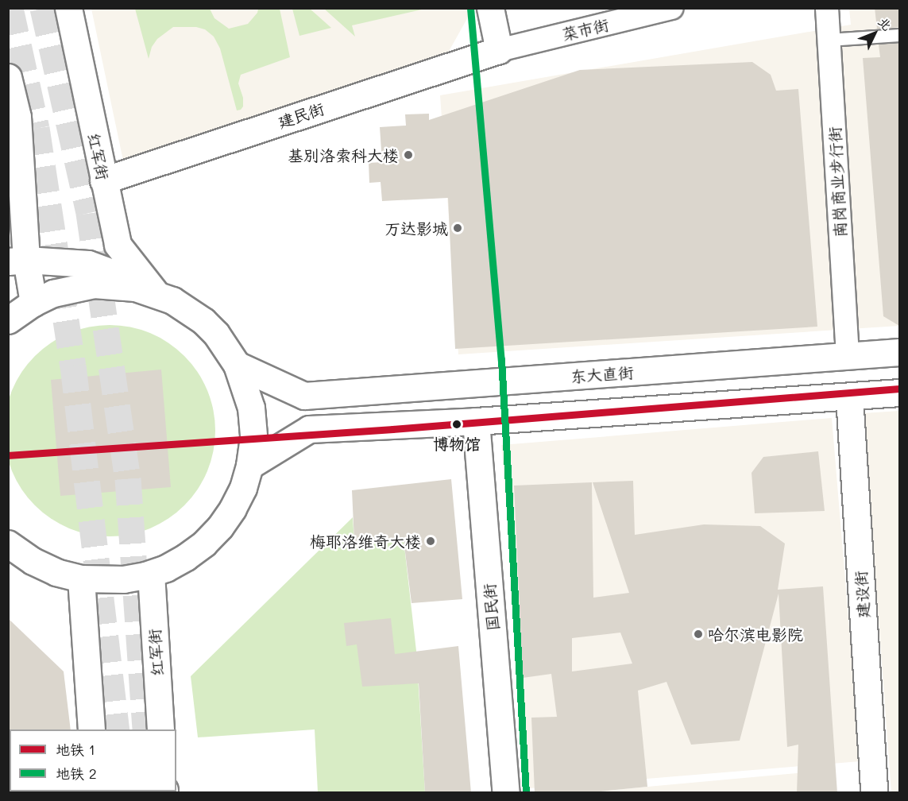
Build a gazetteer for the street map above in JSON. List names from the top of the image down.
{
  "streets": {
    "main road": [
      "建民街",
      "红军街",
      "东大直街",
      "建设街",
      "国民街"
    ],
    "street": ["菜市街", "南岗商业步行街"]
  },
  "crossings": [
    ["菜市街", "建民街"],
    ["建民街", "红军街"],
    ["南岗商业步行街", "东大直街"]
  ],
  "places": [
    "基别洛索科大楼",
    "万达影城",
    "博物馆",
    "梅耶洛维奇大楼",
    "哈尔滨电影院"
  ],
  "lines": ["metro line 2", "metro line 1"],
  "legend": ["地铁 1", "地铁 2"],
  "north": "top right"
}
